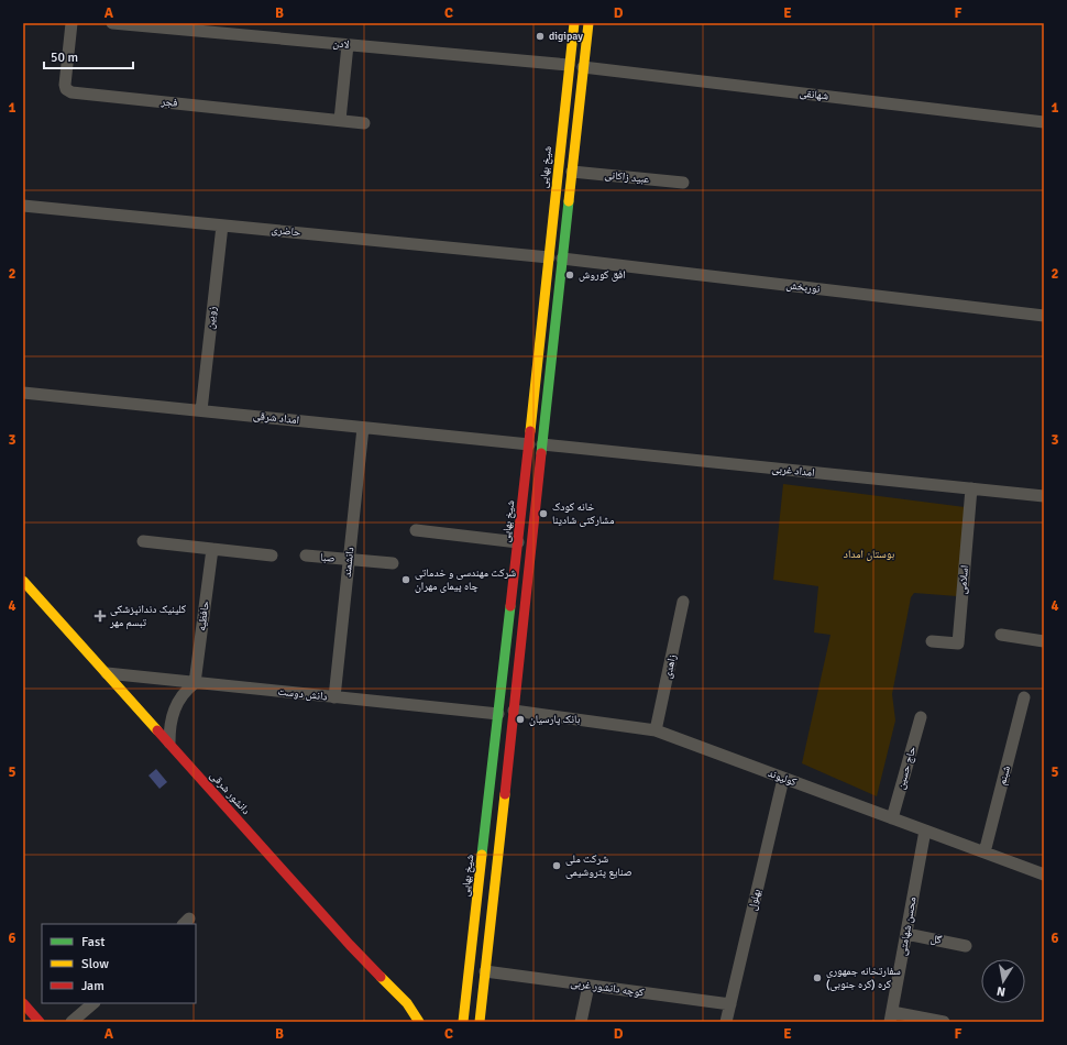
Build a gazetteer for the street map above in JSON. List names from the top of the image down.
{
  "streets": {
    "main road": ["شیخ بهایی", "دانشور شرقی"],
    "street": [
      "لادن",
      "شهانقی",
      "فجر",
      "عبید زاکانی",
      "حاضری",
      "نوربخش",
      "زوبین",
      "امداد شرقی",
      "امداد غربی",
      "صبا",
      "دانشمند",
      "اسلامی",
      "حافظیه",
      "زاهدی",
      "دانش دوست",
      "حاج حسین",
      "شبنم",
      "کولیوند",
      "بهلول",
      "محسن شهامتی",
      "گل",
      "کوچه دانشور غربی"
    ]
  },
  "crossings": [
    ["لادن", "شیخ بهایی"],
    ["شیخ بهایی", "حاضری"],
    ["شیخ بهایی", "امداد شرقی"],
    ["شیخ بهایی", "دانش دوست"],
    ["حاضری", "زوبین"],
    ["زوبین", "امداد شرقی"],
    ["امداد شرقی", "دانشمند"],
    ["امداد غربی", "اسلامی"],
    ["صبا", "دانشمند"],
    ["دانشمند", "دانش دوست"],
    ["حافظیه", "دانش دوست"],
    ["زاهدی", "کولیوند"],
    ["دانش دوست", "دانشور شرقی"],
    ["حاج حسین", "کولیوند"],
    ["شبنم", "کولیوند"],
    ["کولیوند", "بهلول"],
    ["کولیوند", "محسن شهامتی"],
    ["بهلول", "کوچه دانشور غربی"],
    ["محسن شهامتی", "گل"]
  ],
  "parks": ["بوستان امداد"],
  "places": {
    "other": [
      "digipay",
      "افق کوروش",
      "خانه کودک مشارکتی شادینا",
      "شرکت مهندسی و خدماتی چاه پیمای مهران",
      "بانک پارسیان",
      "شرکت ملی صنایع پتروشیمی",
      "سفارتخانه جمهوری کره (کره جنوبی)"
    ],
    "health": ["کلینیک دندانپزشکی تبسم مهر"]
  },
  "legend": ["Fast", "Slow", "Jam"],
  "scale_bar": "50 m",
  "north": "bottom",
  "grid": {
    "columns": [
      "A",
      "B",
      "C",
      "D",
      "E",
      "F"
    ],
    "rows": [
      "1",
      "2",
      "3",
      "4",
      "5",
      "6"
    ]
  }
}
